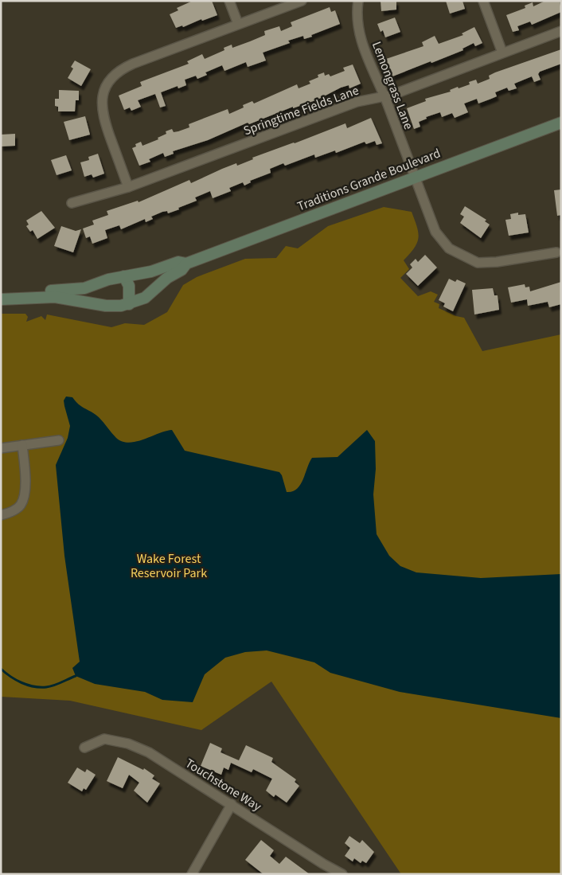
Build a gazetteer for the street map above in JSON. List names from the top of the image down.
{
  "streets": {
    "main road": ["Traditions Grande Boulevard"],
    "street": ["Lemongrass Lane", "Springtime Fields Lane", "Touchstone Way"]
  },
  "crossings": [
    ["Lemongrass Lane", "Springtime Fields Lane"],
    ["Lemongrass Lane", "Traditions Grande Boulevard"]
  ],
  "parks": ["Wake Forest Reservoir Park"]
}
